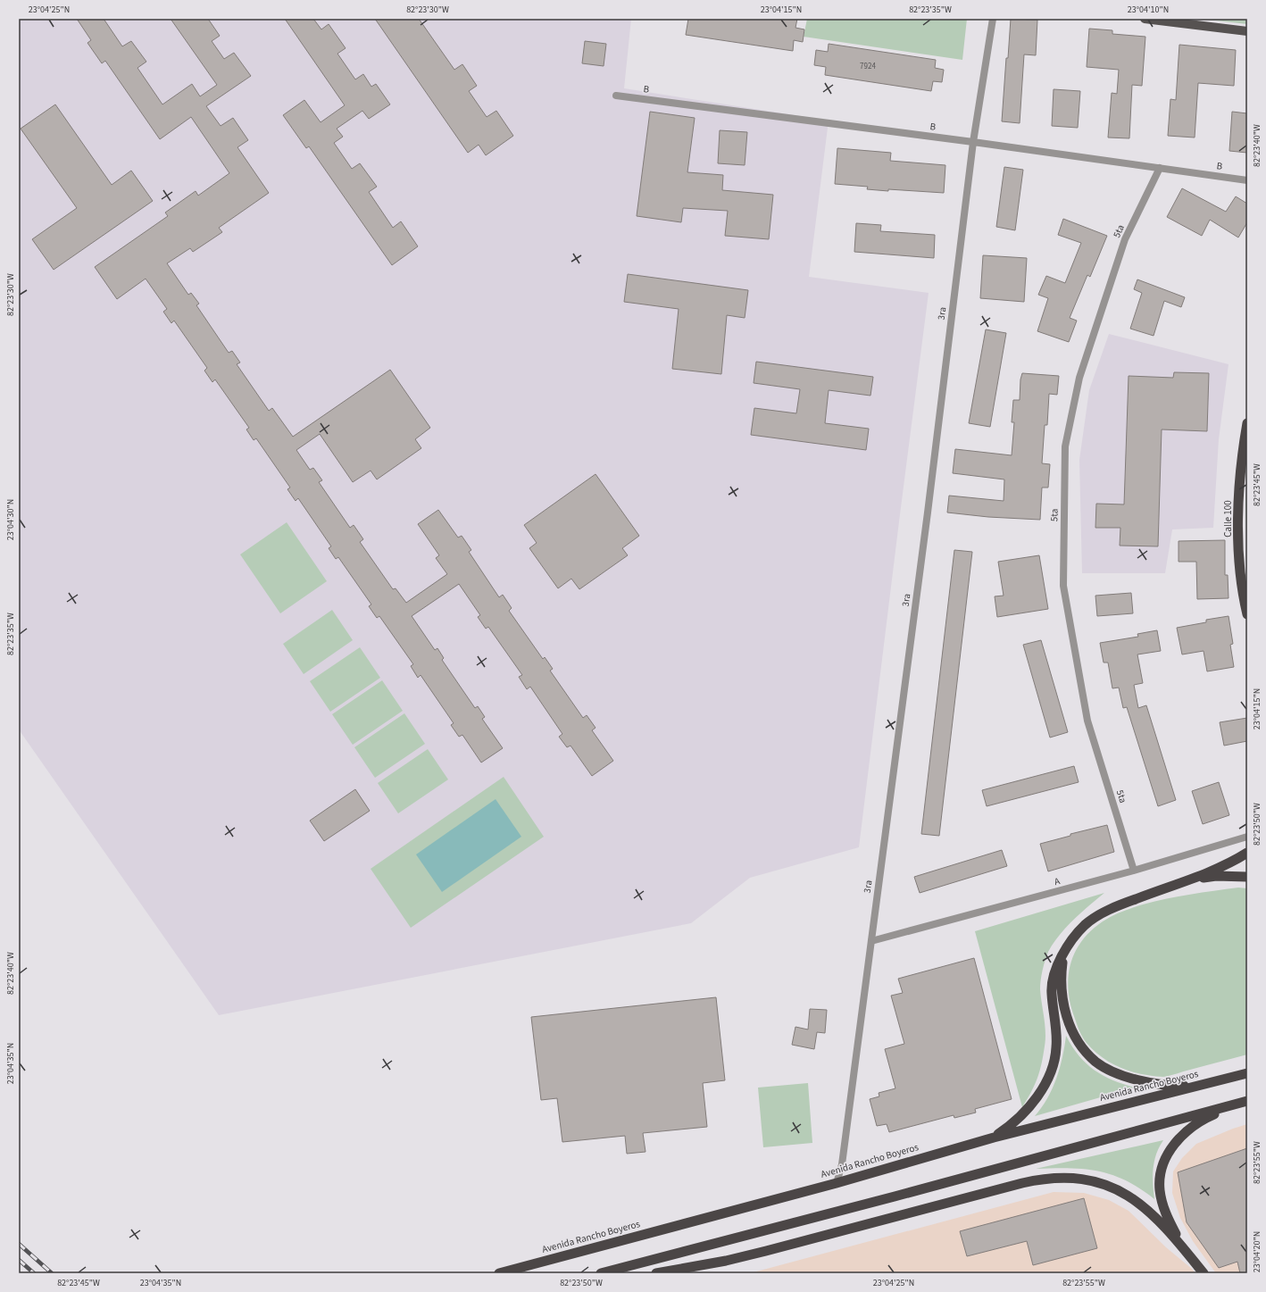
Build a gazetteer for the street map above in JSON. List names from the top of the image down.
{
  "streets": {
    "highway": ["Calle 100", "Avenida Rancho Boyeros"],
    "street": [
      "B",
      "5ta",
      "3ra",
      "A"
    ]
  },
  "crossings": [
    ["B", "5ta"],
    ["B", "3ra"],
    ["5ta", "A"],
    ["3ra", "A"],
    ["3ra", "Avenida Rancho Boyeros"]
  ],
  "house_numbers": ["7924"],
  "coordinates": [
    "23°04'25\"N",
    "82°23'30\"W",
    "23°04'15\"N",
    "82°23'35\"W",
    "23°04'10\"N",
    "82°23'40\"W",
    "82°23'45\"W",
    "23°04'30\"N",
    "82°23'50\"W",
    "23°04'35\"N",
    "82°23'55\"W",
    "23°04'20\"N"
  ]
}
